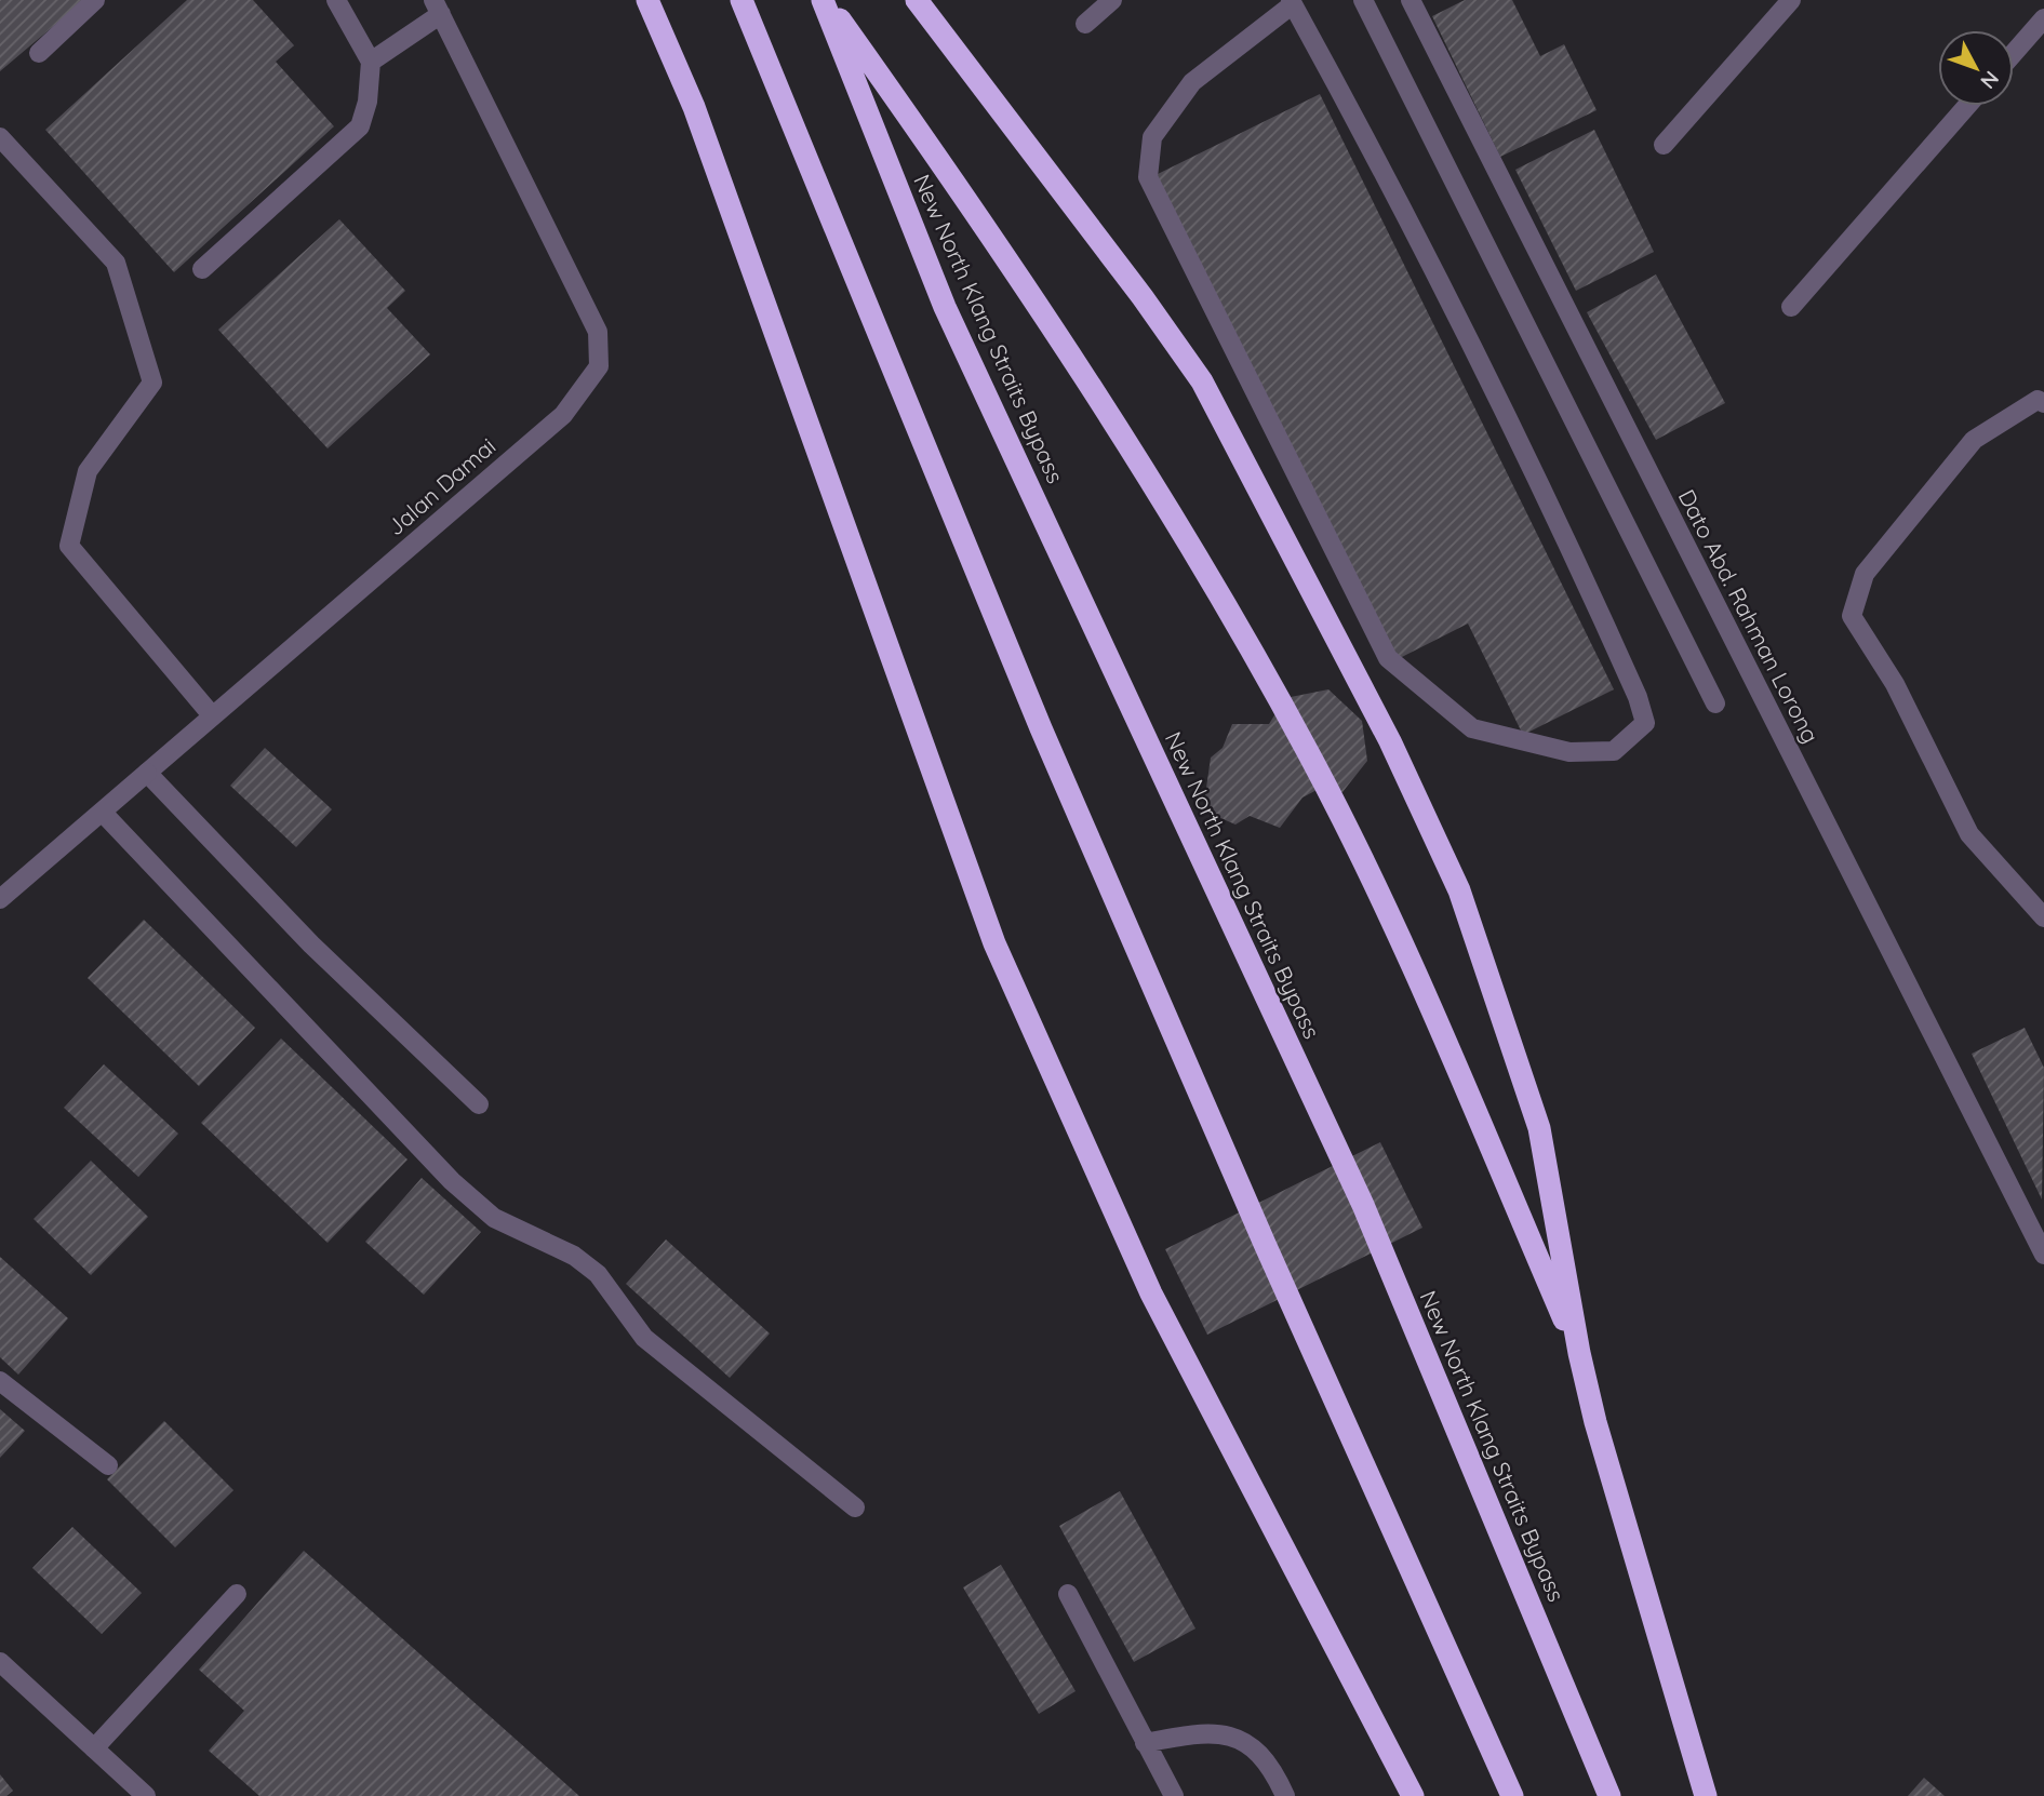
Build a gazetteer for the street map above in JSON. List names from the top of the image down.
{
  "streets": {
    "highway": ["New North Klang Straits Bypass"],
    "street": ["Jalan Damai", "Dato Abd. Rahman Lorong"]
  },
  "north": "bottom right"
}
